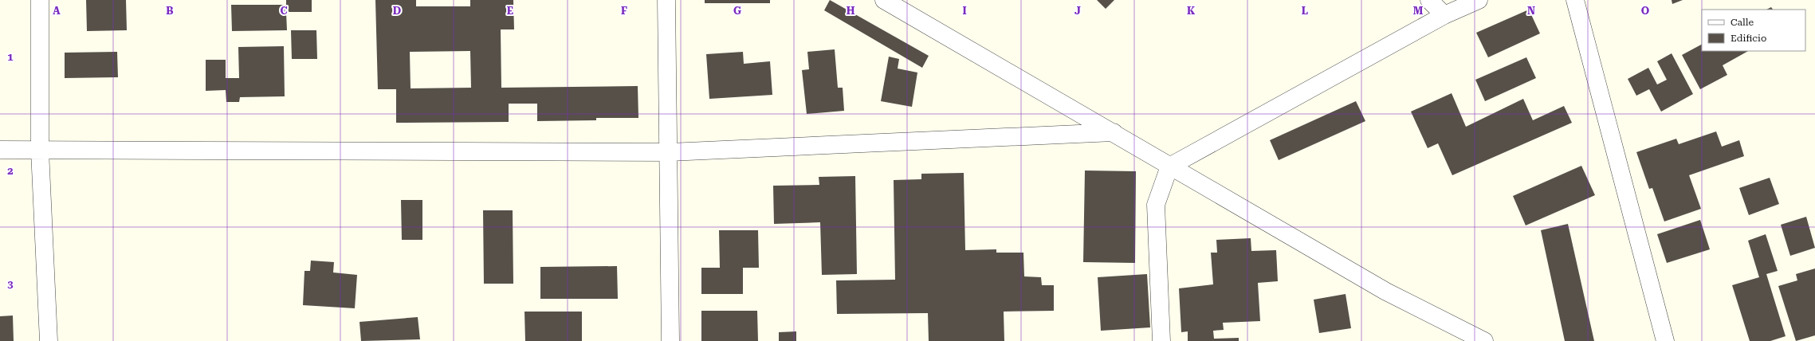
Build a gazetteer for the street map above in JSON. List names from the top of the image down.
{
  "legend": ["Calle", "Edificio"],
  "grid": {
    "columns": [
      "A",
      "B",
      "C",
      "D",
      "E",
      "F",
      "G",
      "H",
      "I",
      "J",
      "K",
      "L",
      "M",
      "N",
      "O"
    ],
    "rows": ["1", "2", "3"]
  }
}
